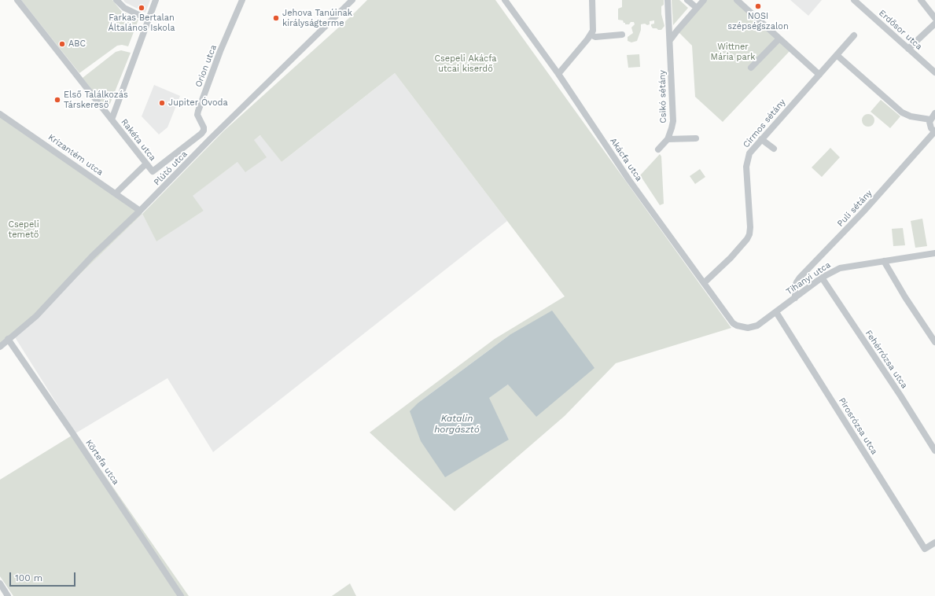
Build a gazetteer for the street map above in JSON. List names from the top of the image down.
{
  "streets": {
    "street": [
      "Erdősor utca",
      "Orion utca",
      "Csikó sétány",
      "Cirmos sétány",
      "Rakéta utca",
      "Krizantém utca",
      "Akácfa utca",
      "Plútó utca",
      "Puli sétány",
      "Tihanyi utca",
      "Fehérrózsa utca",
      "Pirosrózsa utca",
      "Körtefa utca"
    ]
  },
  "crossings": [
    ["Orion utca", "Rakéta utca"],
    ["Cirmos sétány", "Akácfa utca"],
    ["Krizantém utca", "Plútó utca"],
    ["Akácfa utca", "Tihanyi utca"],
    ["Plútó utca", "Körtefa utca"],
    ["Puli sétány", "Tihanyi utca"],
    ["Tihanyi utca", "Fehérrózsa utca"],
    ["Tihanyi utca", "Pirosrózsa utca"]
  ],
  "water": ["Katalin horgásztó"],
  "parks": ["Wittner Mária park", "Csepeli Akácfa utcai kiserdő", "Csepeli temető"],
  "places": [
    "NOSI szépségszalon",
    "Farkas Bertalan Általános Iskola",
    "Jehova Tanúinak királyságterme",
    "ABC",
    "Első Találkozás Társkereső",
    "Jupiter Óvoda"
  ],
  "scale_bar": "100 m"
}
